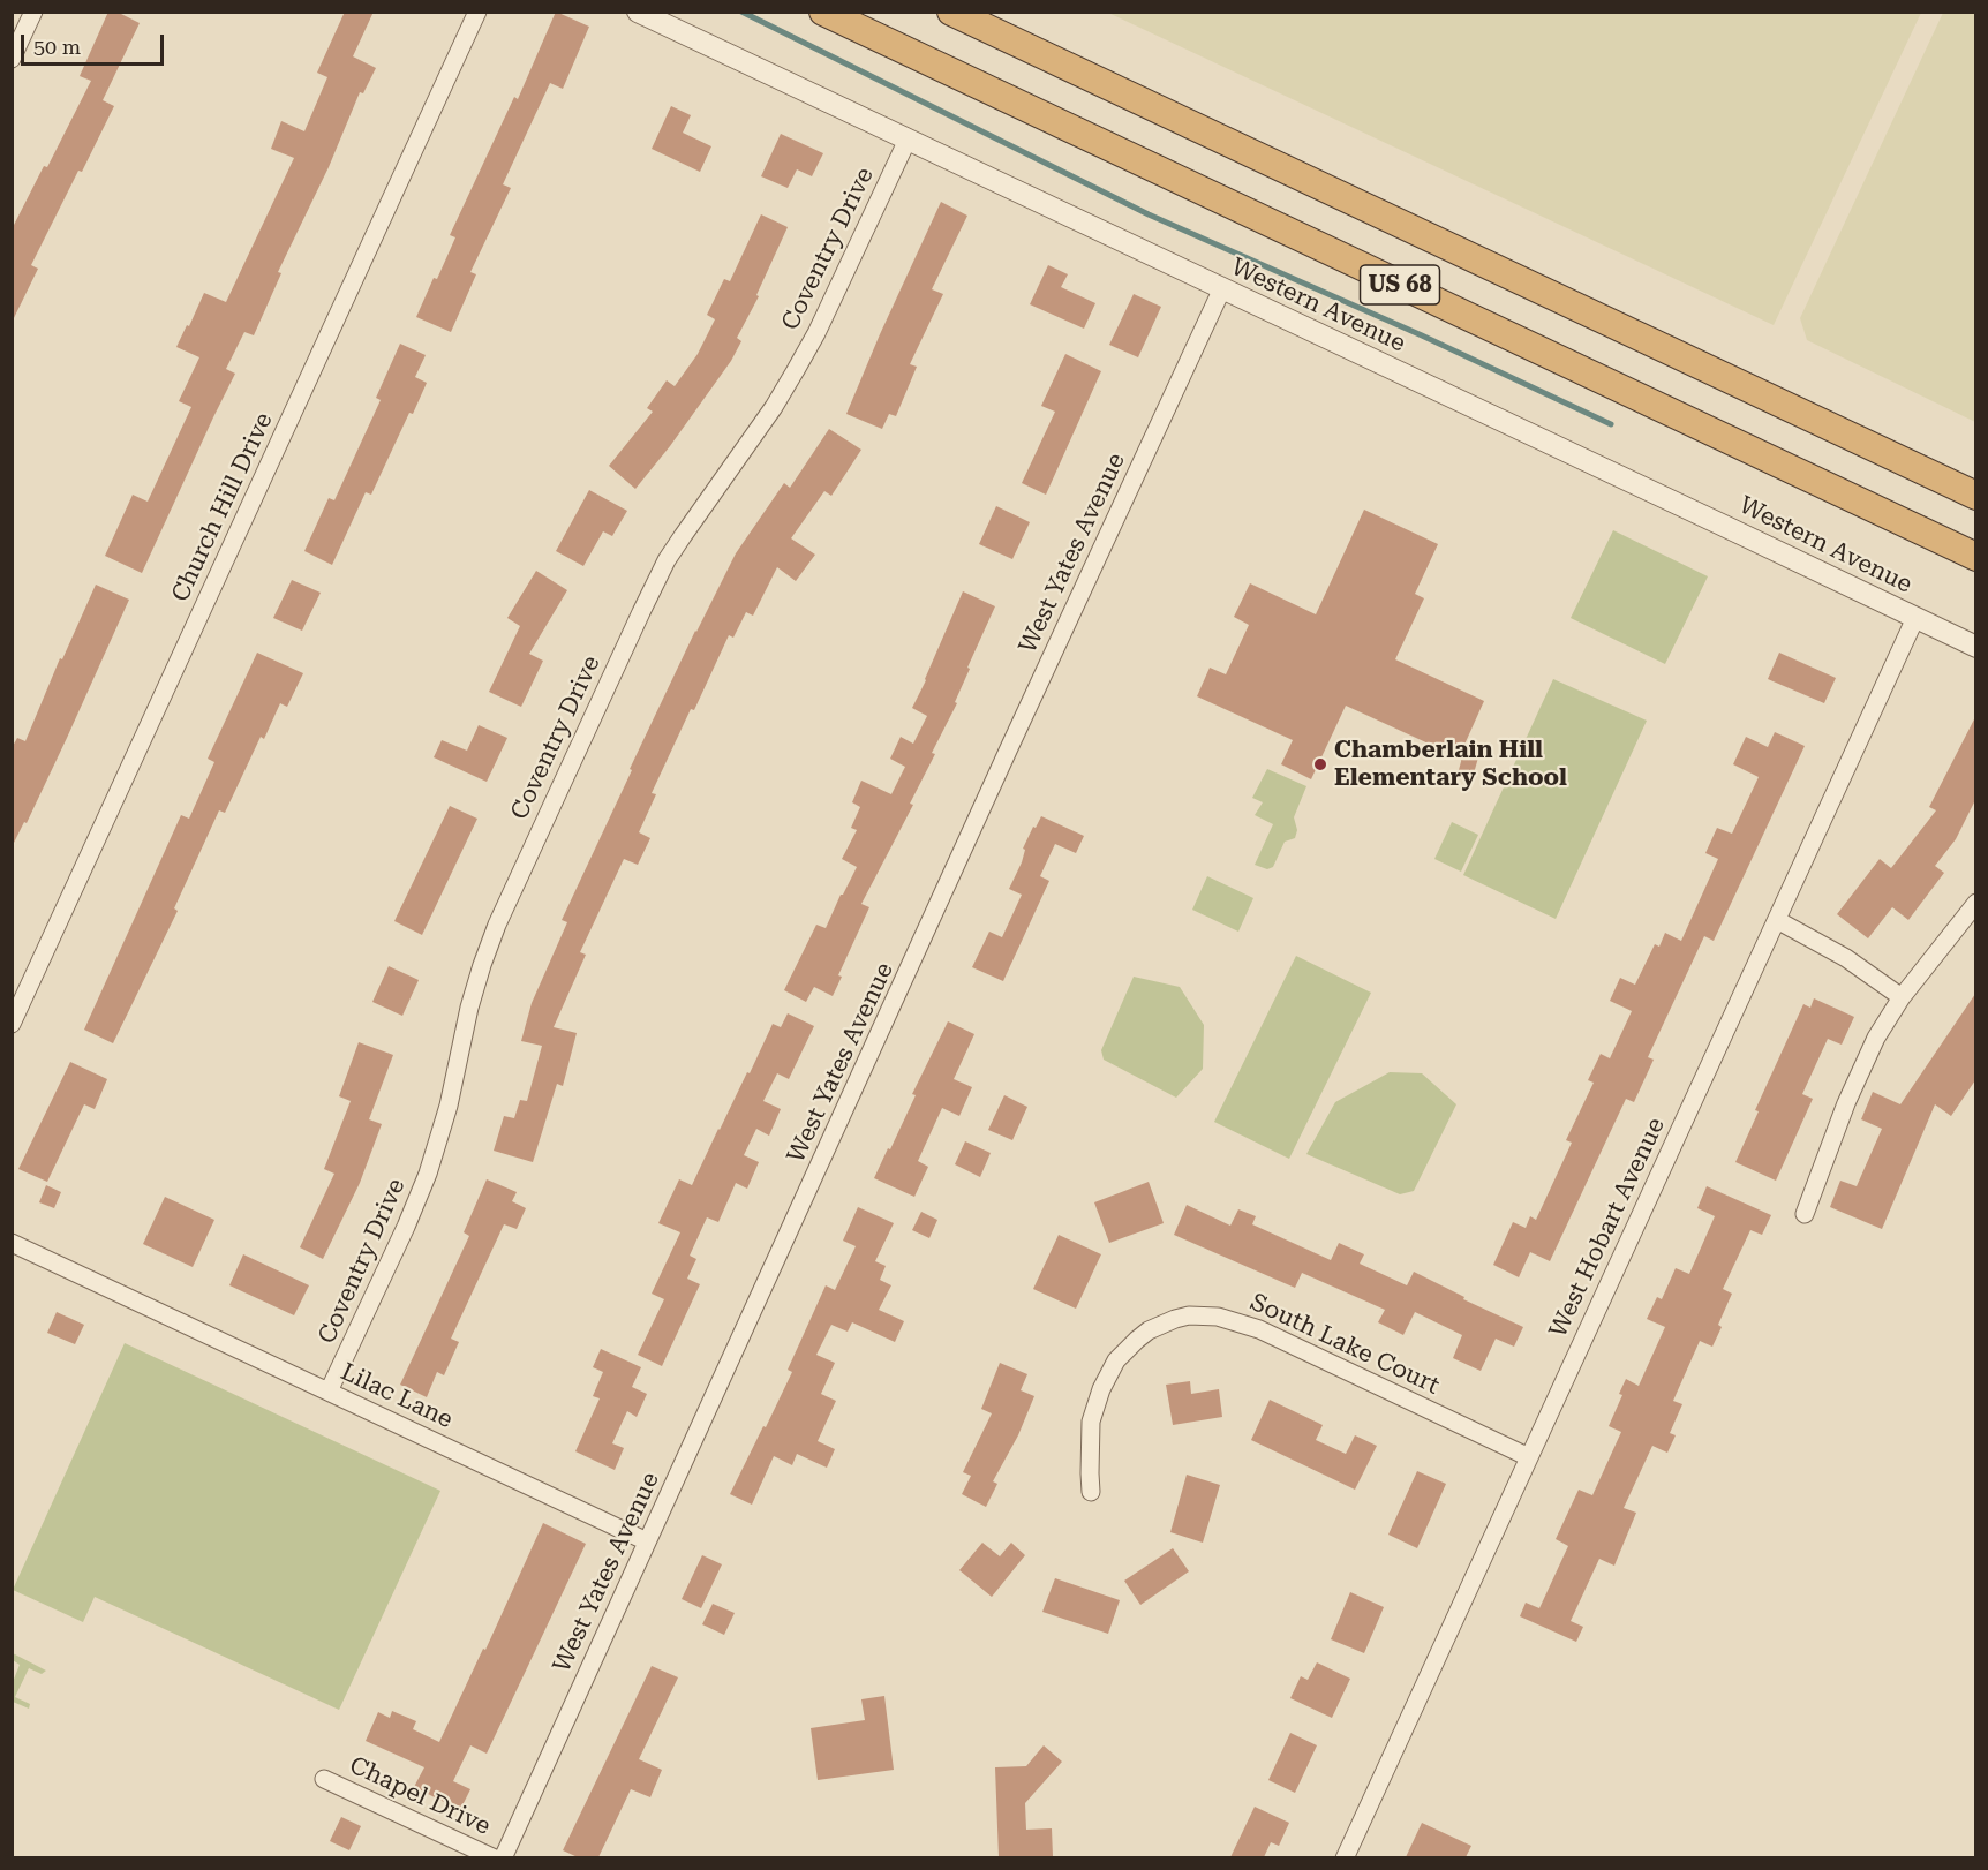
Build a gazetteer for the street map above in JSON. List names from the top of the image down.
{
  "streets": {
    "highway": ["US 68"],
    "street": [
      "Coventry Drive",
      "Western Avenue",
      "Church Hill Drive",
      "West Yates Avenue",
      "West Hobart Avenue",
      "South Lake Court",
      "Lilac Lane",
      "Chapel Drive"
    ]
  },
  "crossings": [
    ["Coventry Drive", "Western Avenue"],
    ["Coventry Drive", "Lilac Lane"],
    ["Western Avenue", "West Yates Avenue"],
    ["Western Avenue", "West Hobart Avenue"],
    ["West Yates Avenue", "Lilac Lane"],
    ["West Hobart Avenue", "South Lake Court"]
  ],
  "places": ["Chamberlain Hill Elementary School"],
  "scale_bar": "50 m"
}
